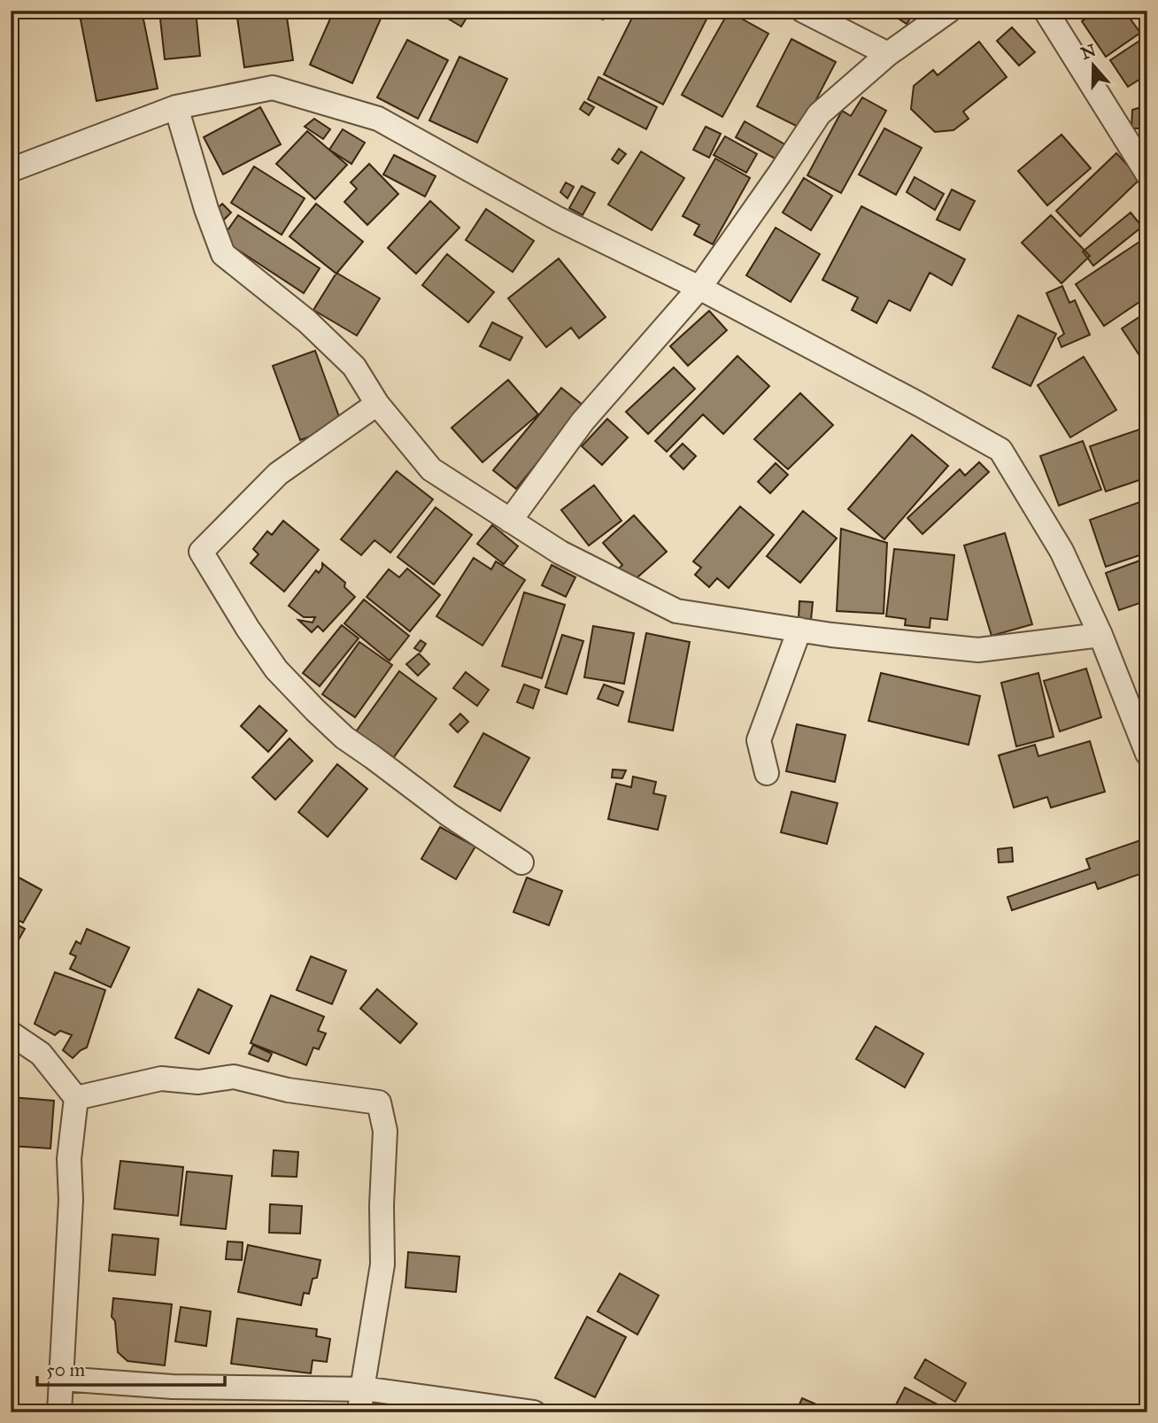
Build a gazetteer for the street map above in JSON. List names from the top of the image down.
{
  "scale_bar": "50 m",
  "north": "top"
}
